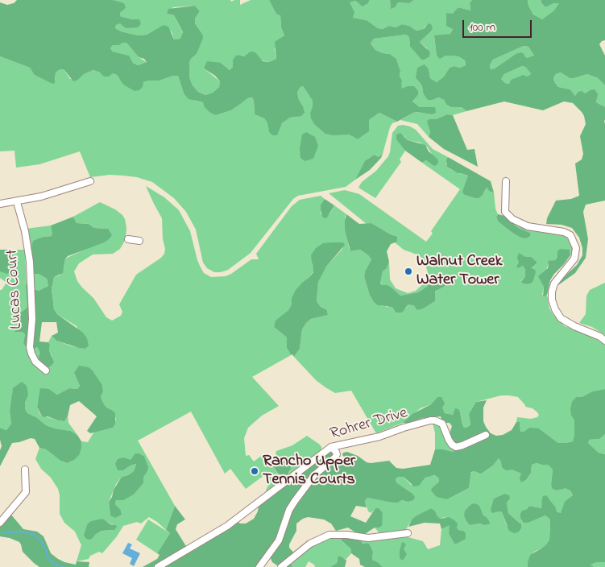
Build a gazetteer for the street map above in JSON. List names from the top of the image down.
{
  "streets": {
    "street": ["Lucas Court", "Rohrer Drive"]
  },
  "places": ["Walnut Creek Water Tower", "Rancho Upper Tennis Courts"],
  "scale_bar": "100 m"
}
